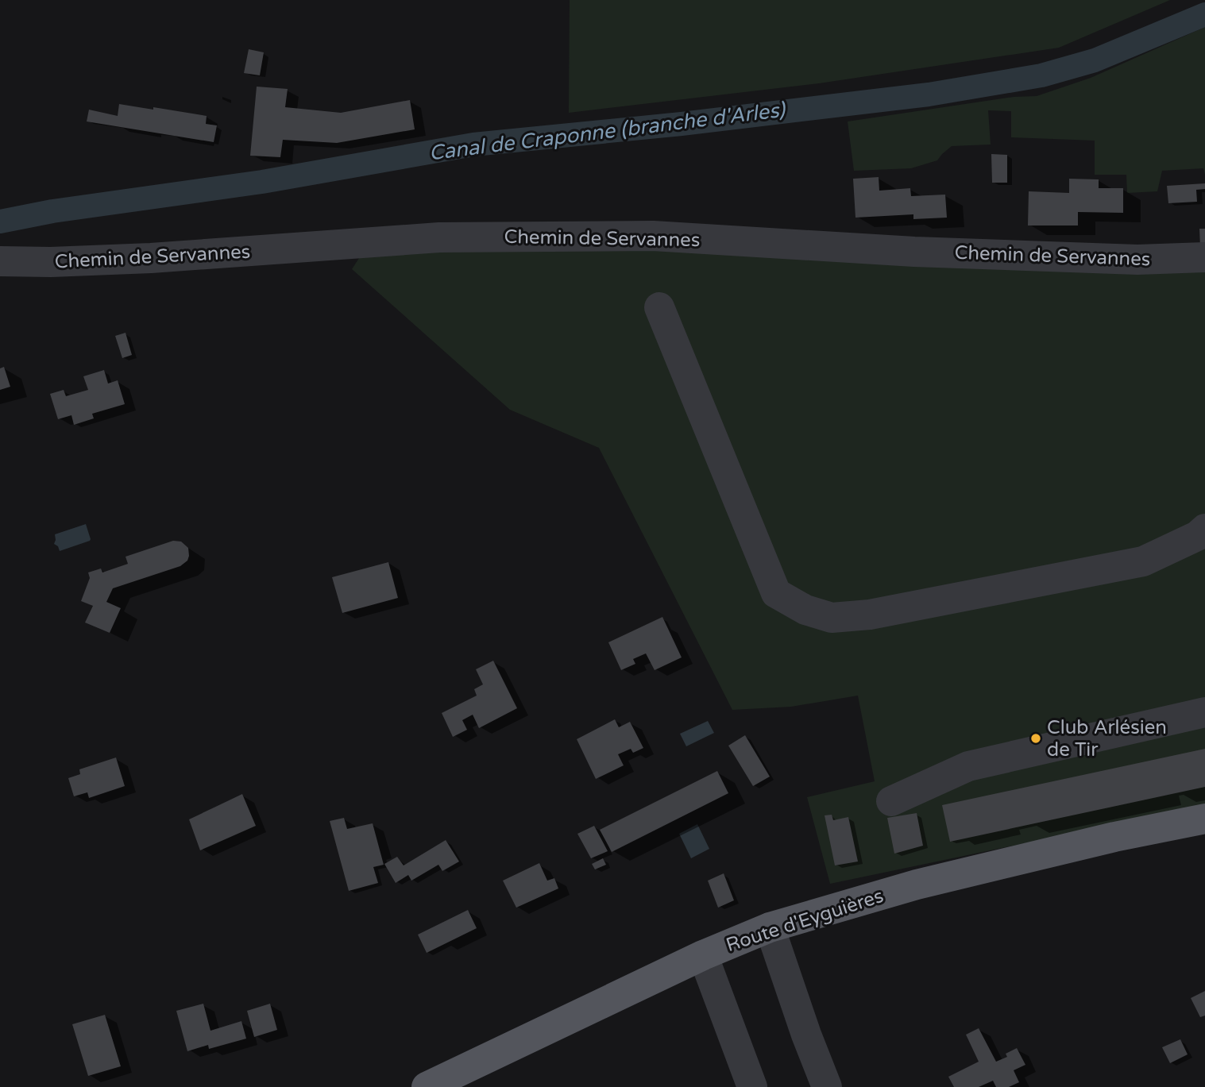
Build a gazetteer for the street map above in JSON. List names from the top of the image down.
{
  "streets": {
    "main road": ["Route d'Eyguières"],
    "street": ["Chemin de Servannes"]
  },
  "water": ["Canal de Craponne (branche d'Arles)"],
  "places": ["Club Arlésien de Tir"]
}
